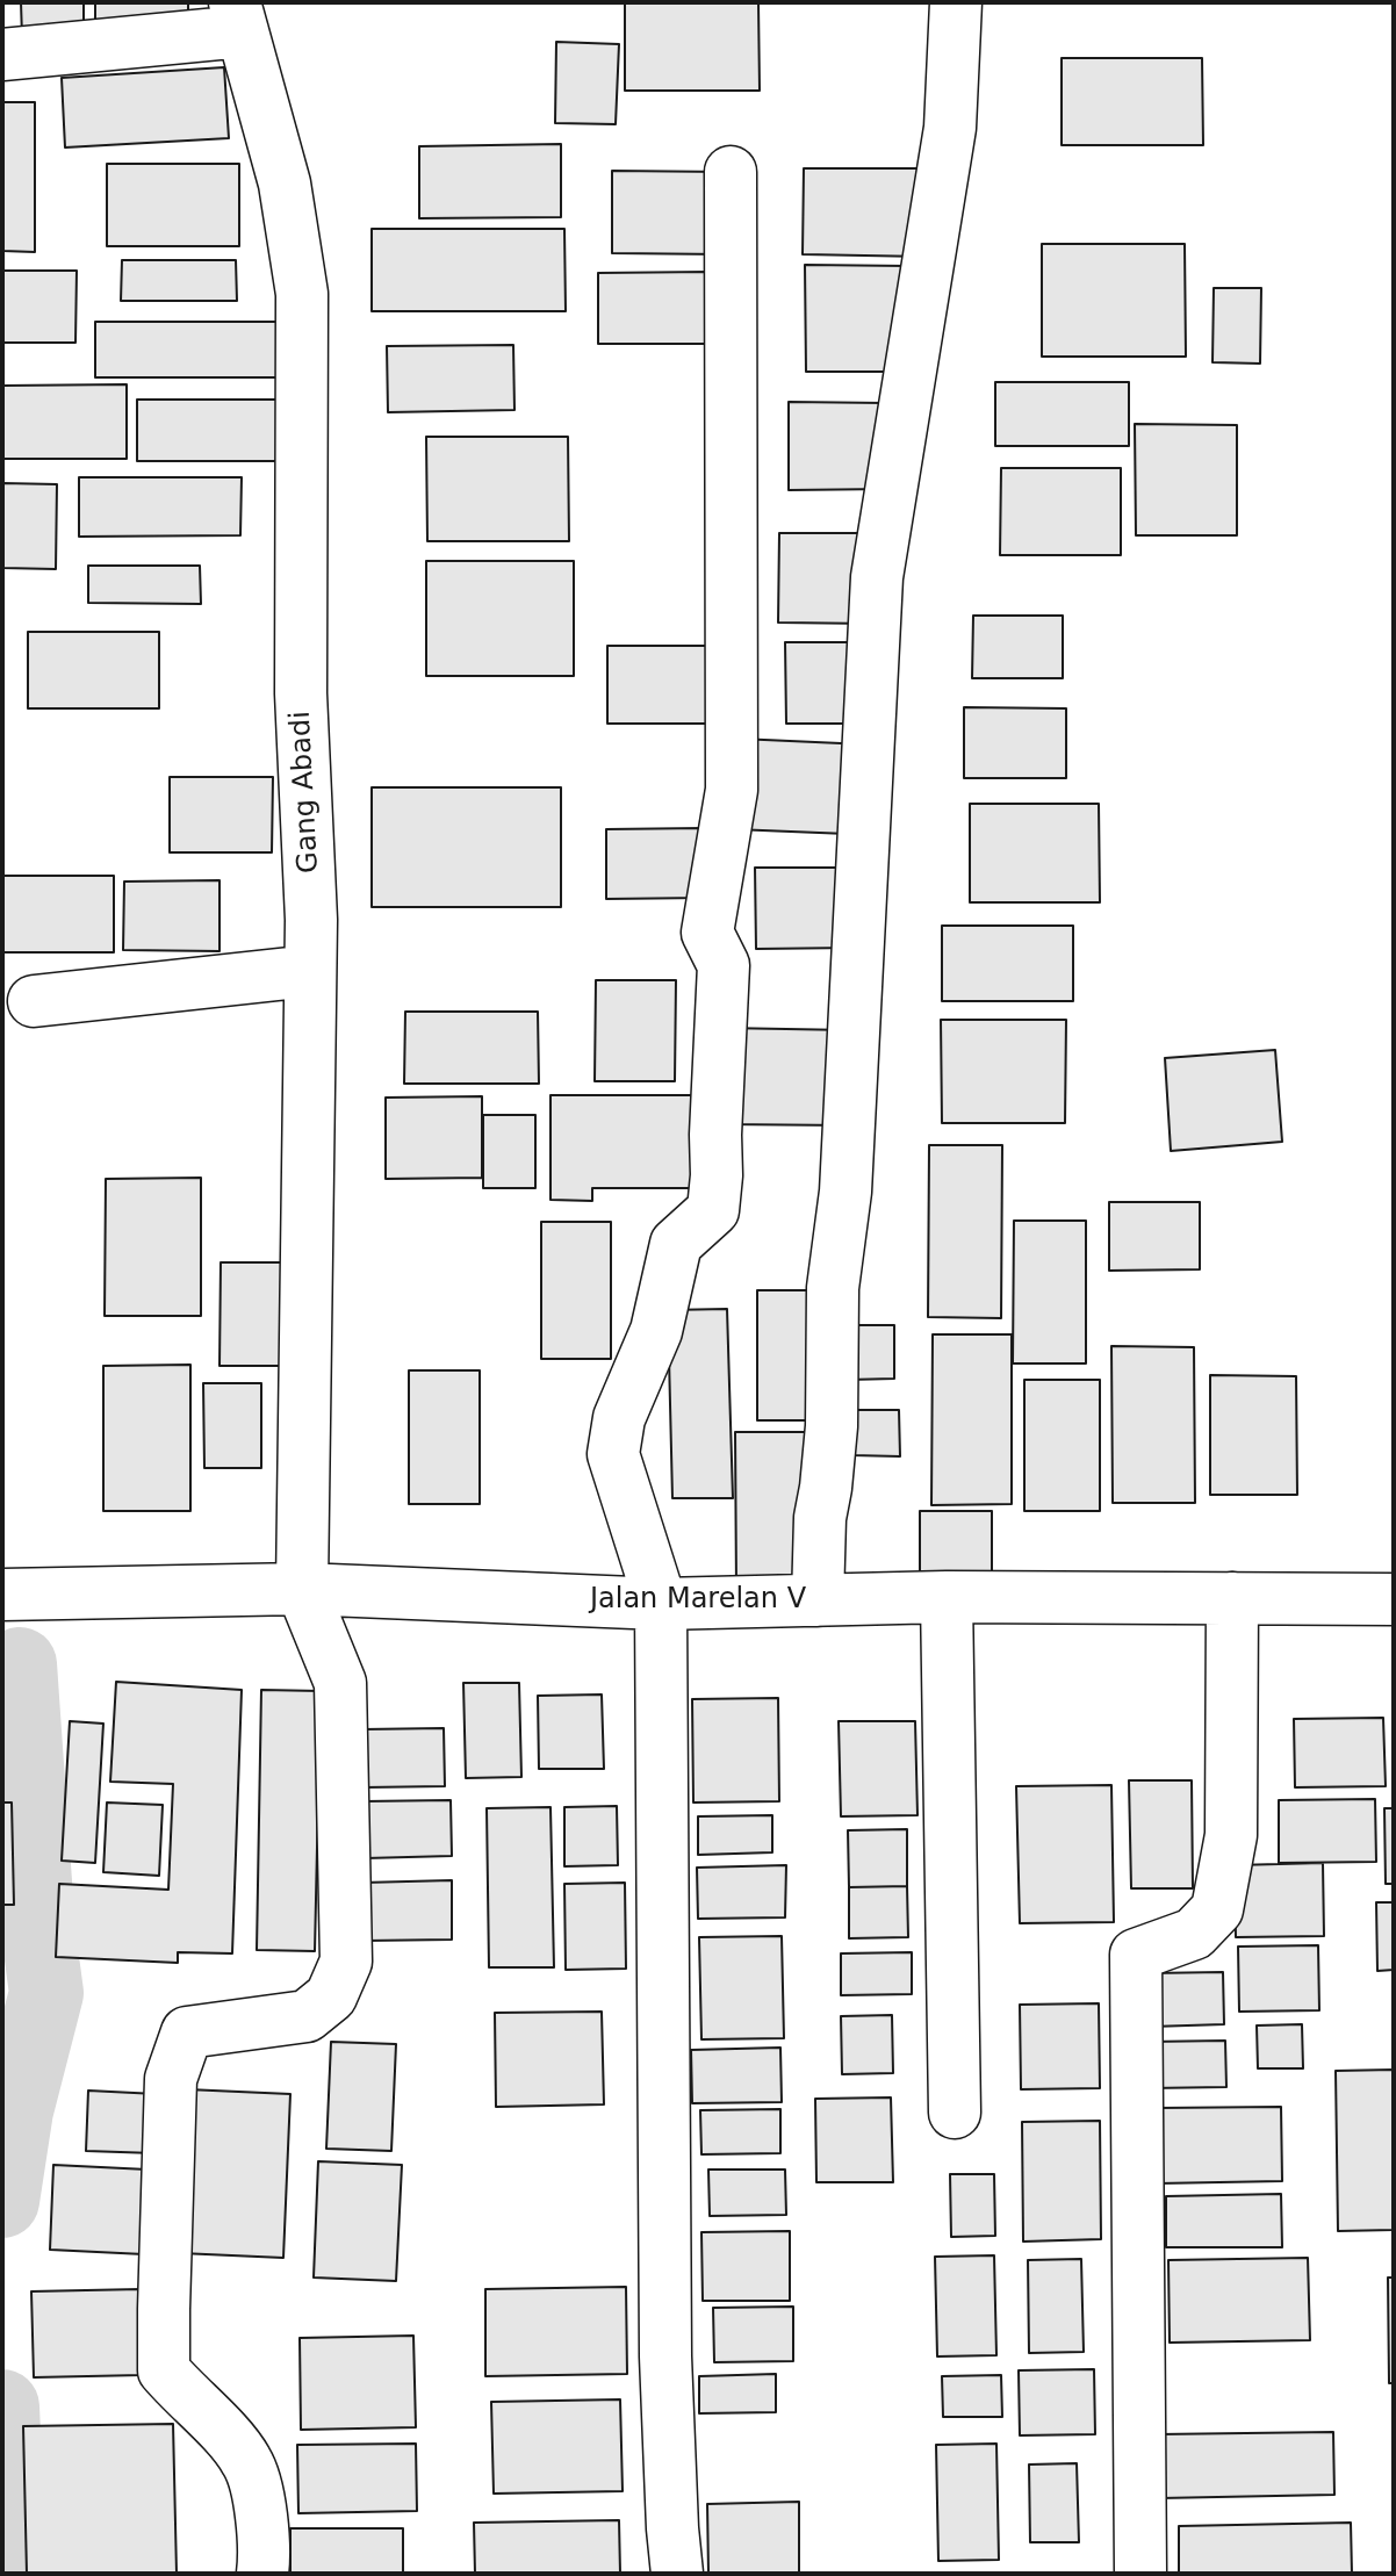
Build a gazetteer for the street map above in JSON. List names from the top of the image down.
{
  "streets": {
    "street": ["Gang Abadi", "Jalan Marelan V"]
  },
  "crossings": [
    ["Gang Abadi", "Jalan Marelan V"]
  ]
}
